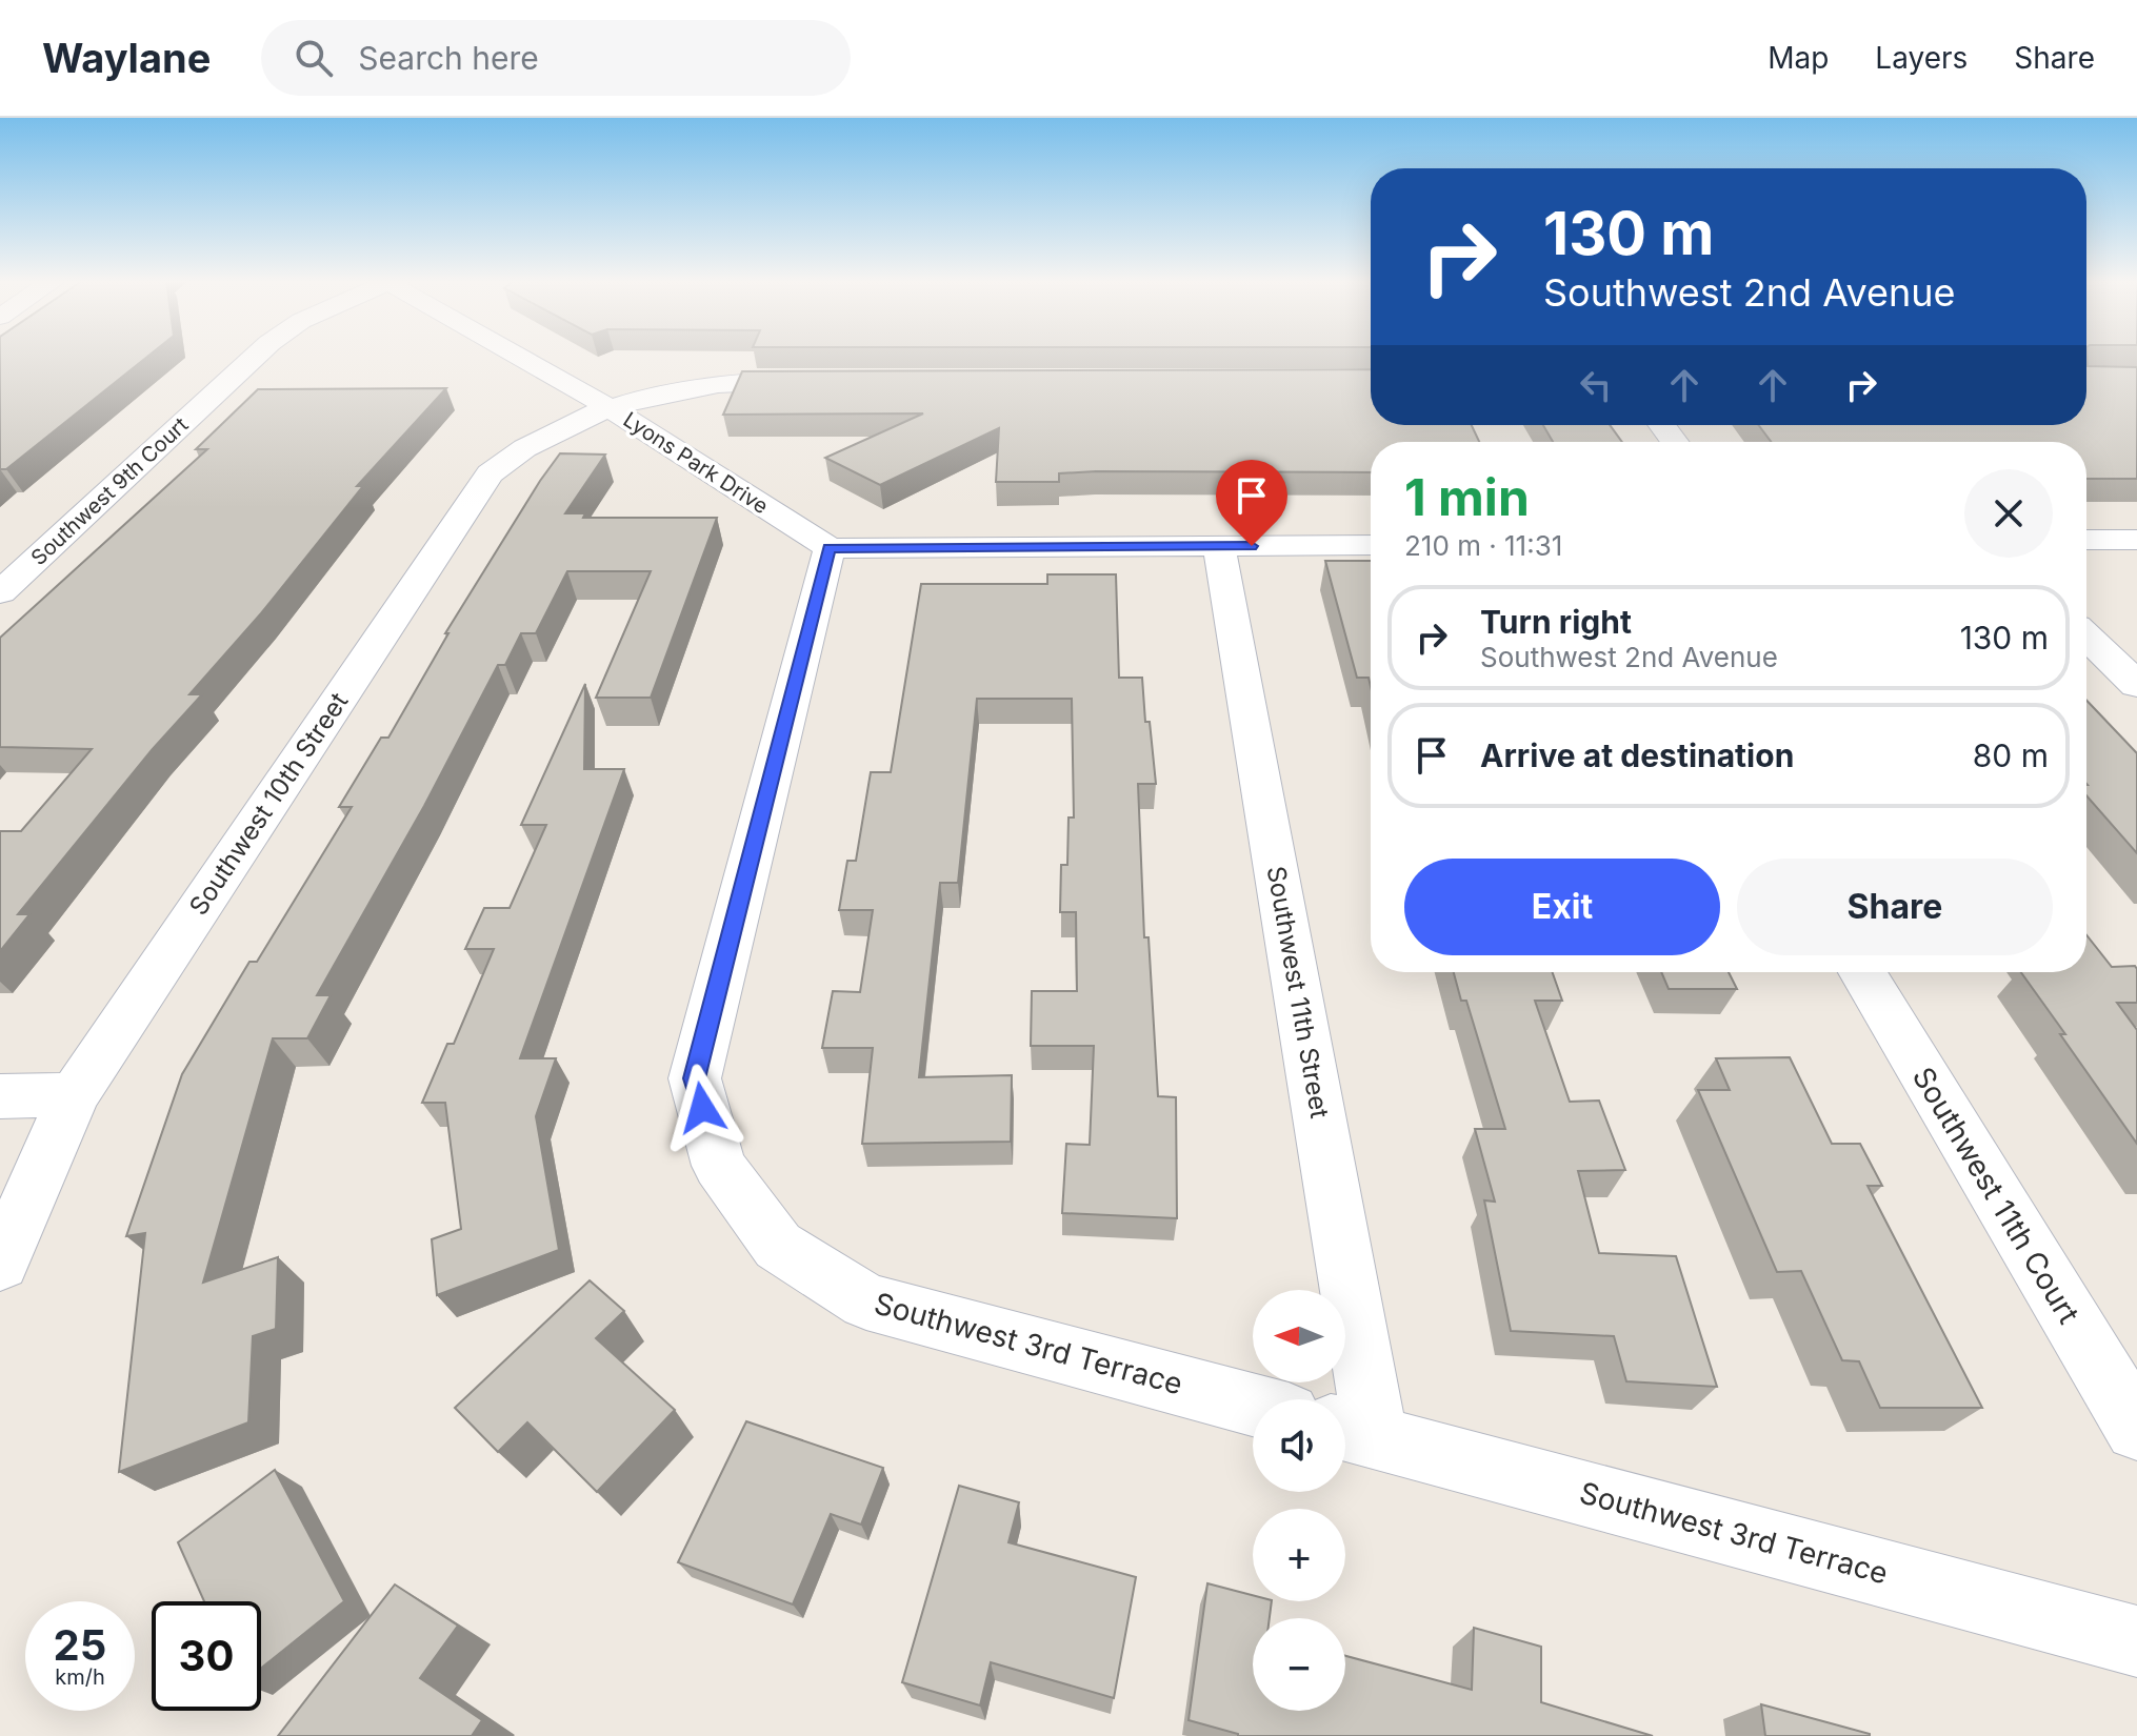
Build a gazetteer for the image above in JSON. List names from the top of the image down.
{
  "streets": {
    "street": [
      "Lyons Park Drive",
      "Southwest 9th Court",
      "Southwest 10th Street",
      "Southwest 11th Street",
      "Southwest 11th Court",
      "Southwest 3rd Terrace"
    ]
  },
  "crossings": [
    ["Lyons Park Drive", "Southwest 10th Street"],
    ["Lyons Park Drive", "Southwest 3rd Terrace"],
    ["Southwest 11th Street", "Southwest 3rd Terrace"]
  ],
  "north": "left",
  "page": {
    "header": "Waylane",
    "search": "Search here",
    "nav": ["Map", "Layers", "Share"],
    "turn": ["130 m", "Southwest 2nd Avenue"],
    "heading": ["1 min", "210 m · 11:31"],
    "list": [
      {
        "name": "Turn right",
        "note": "Southwest 2nd Avenue",
        "value": "130 m"
      },
      {
        "name": "Arrive at destination",
        "value": "80 m"
      }
    ],
    "buttons": ["Exit", "Share"],
    "map_buttons": ["+", "−"],
    "speed": "25 km/h",
    "limit": "30"
  }
}
